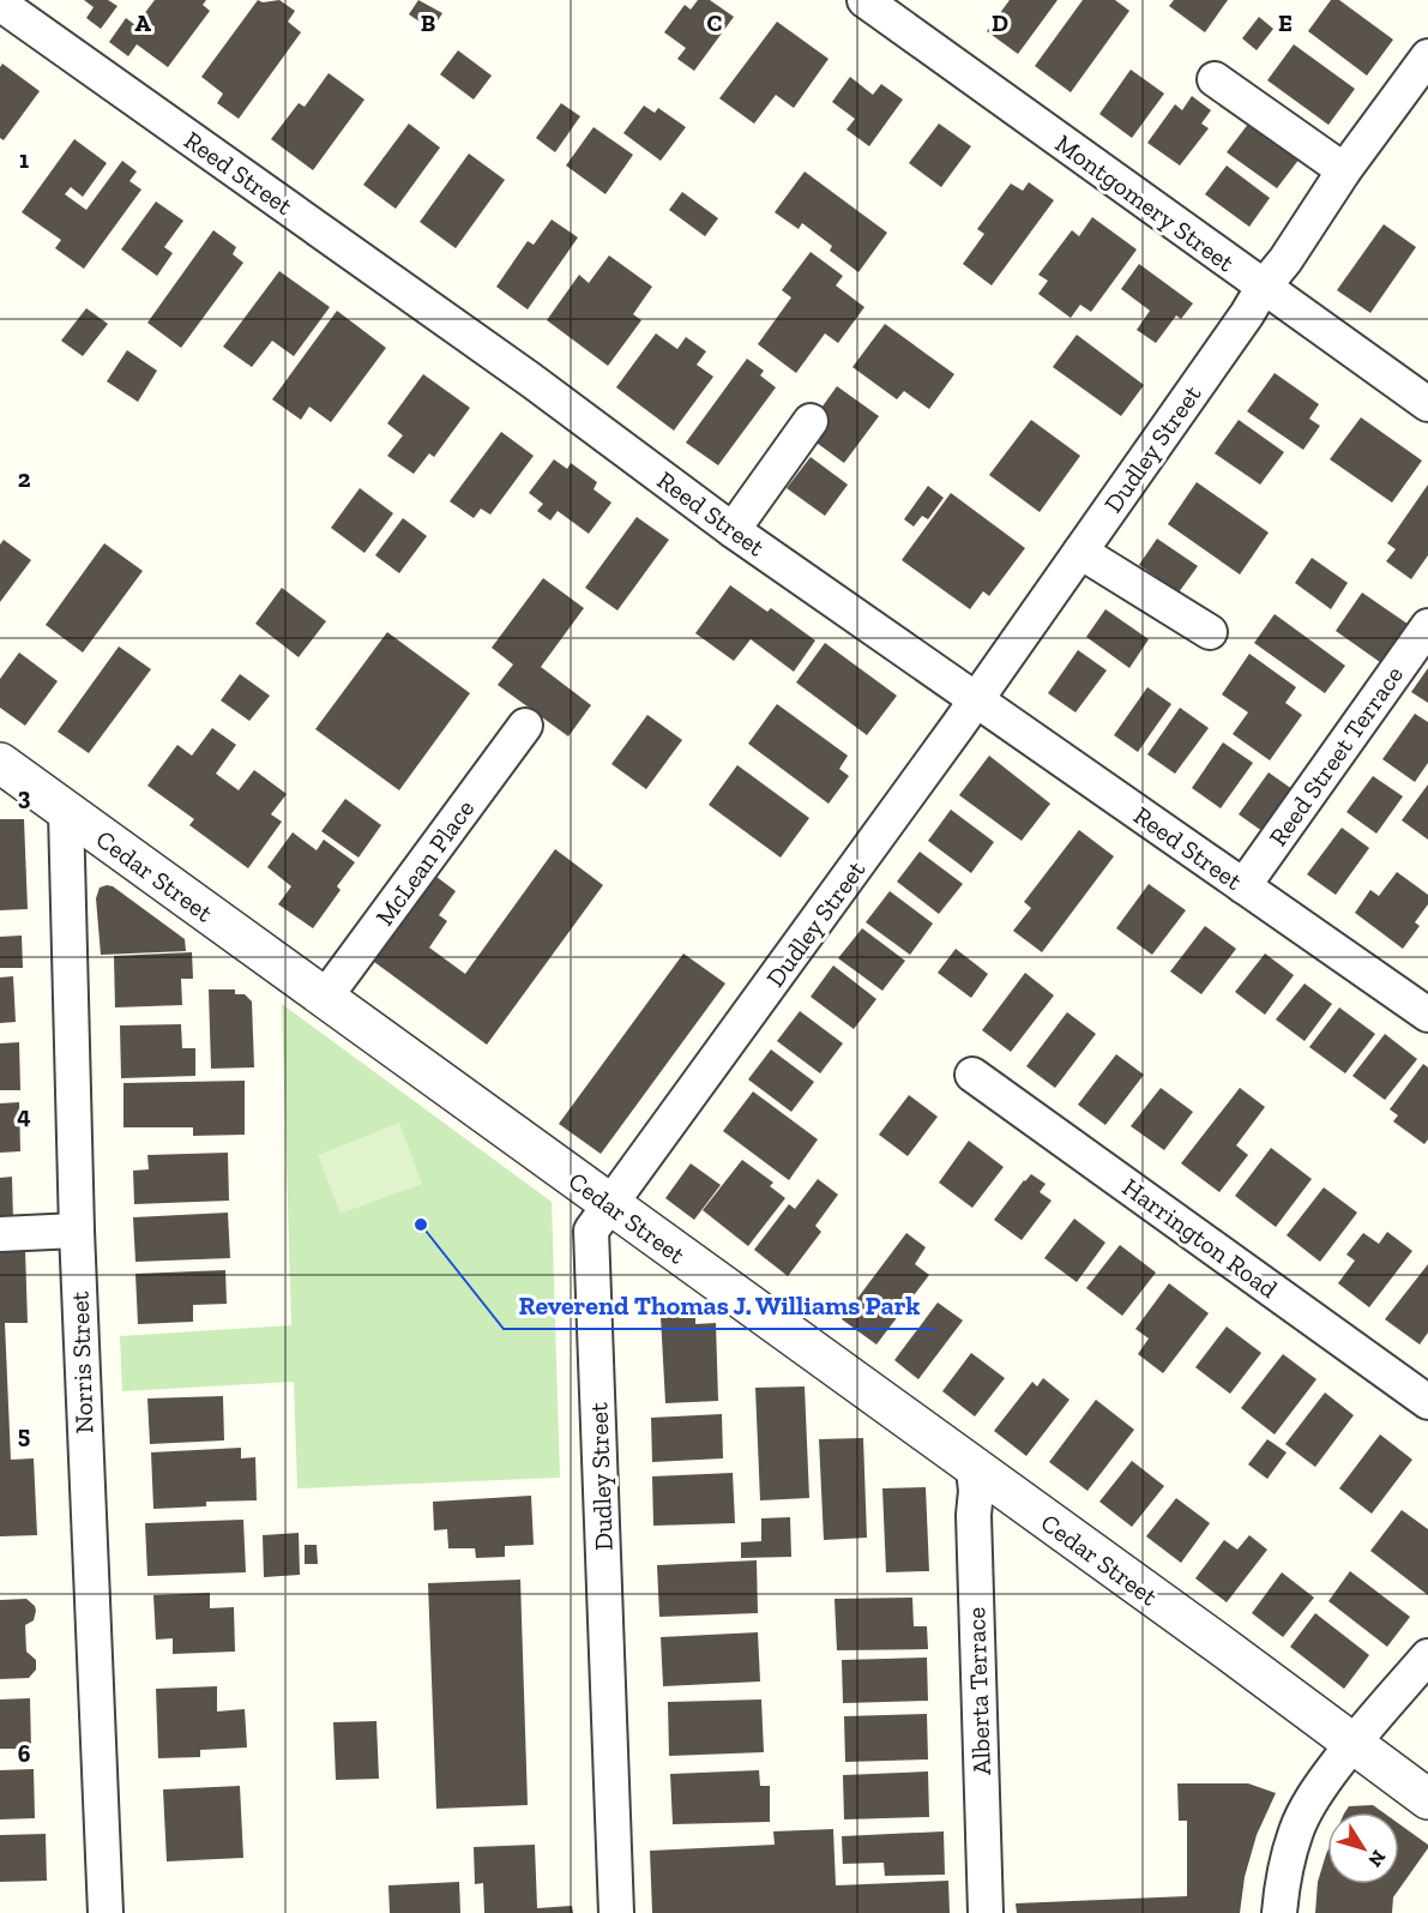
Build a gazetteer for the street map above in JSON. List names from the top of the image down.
{
  "streets": {
    "street": [
      "Reed Street",
      "Montgomery Street",
      "Dudley Street",
      "Reed Street Terrace",
      "McLean Place",
      "Cedar Street",
      "Harrington Road",
      "Norris Street",
      "Alberta Terrace"
    ]
  },
  "crossings": [
    ["Reed Street", "Dudley Street"],
    ["Reed Street", "Reed Street Terrace"],
    ["Montgomery Street", "Dudley Street"],
    ["Dudley Street", "Cedar Street"],
    ["McLean Place", "Cedar Street"],
    ["Cedar Street", "Norris Street"],
    ["Cedar Street", "Alberta Terrace"]
  ],
  "places": ["Reverend Thomas J. Williams Park"],
  "north": "bottom right",
  "grid": {
    "columns": [
      "A",
      "B",
      "C",
      "D",
      "E"
    ],
    "rows": [
      "1",
      "2",
      "3",
      "4",
      "5",
      "6"
    ]
  }
}
